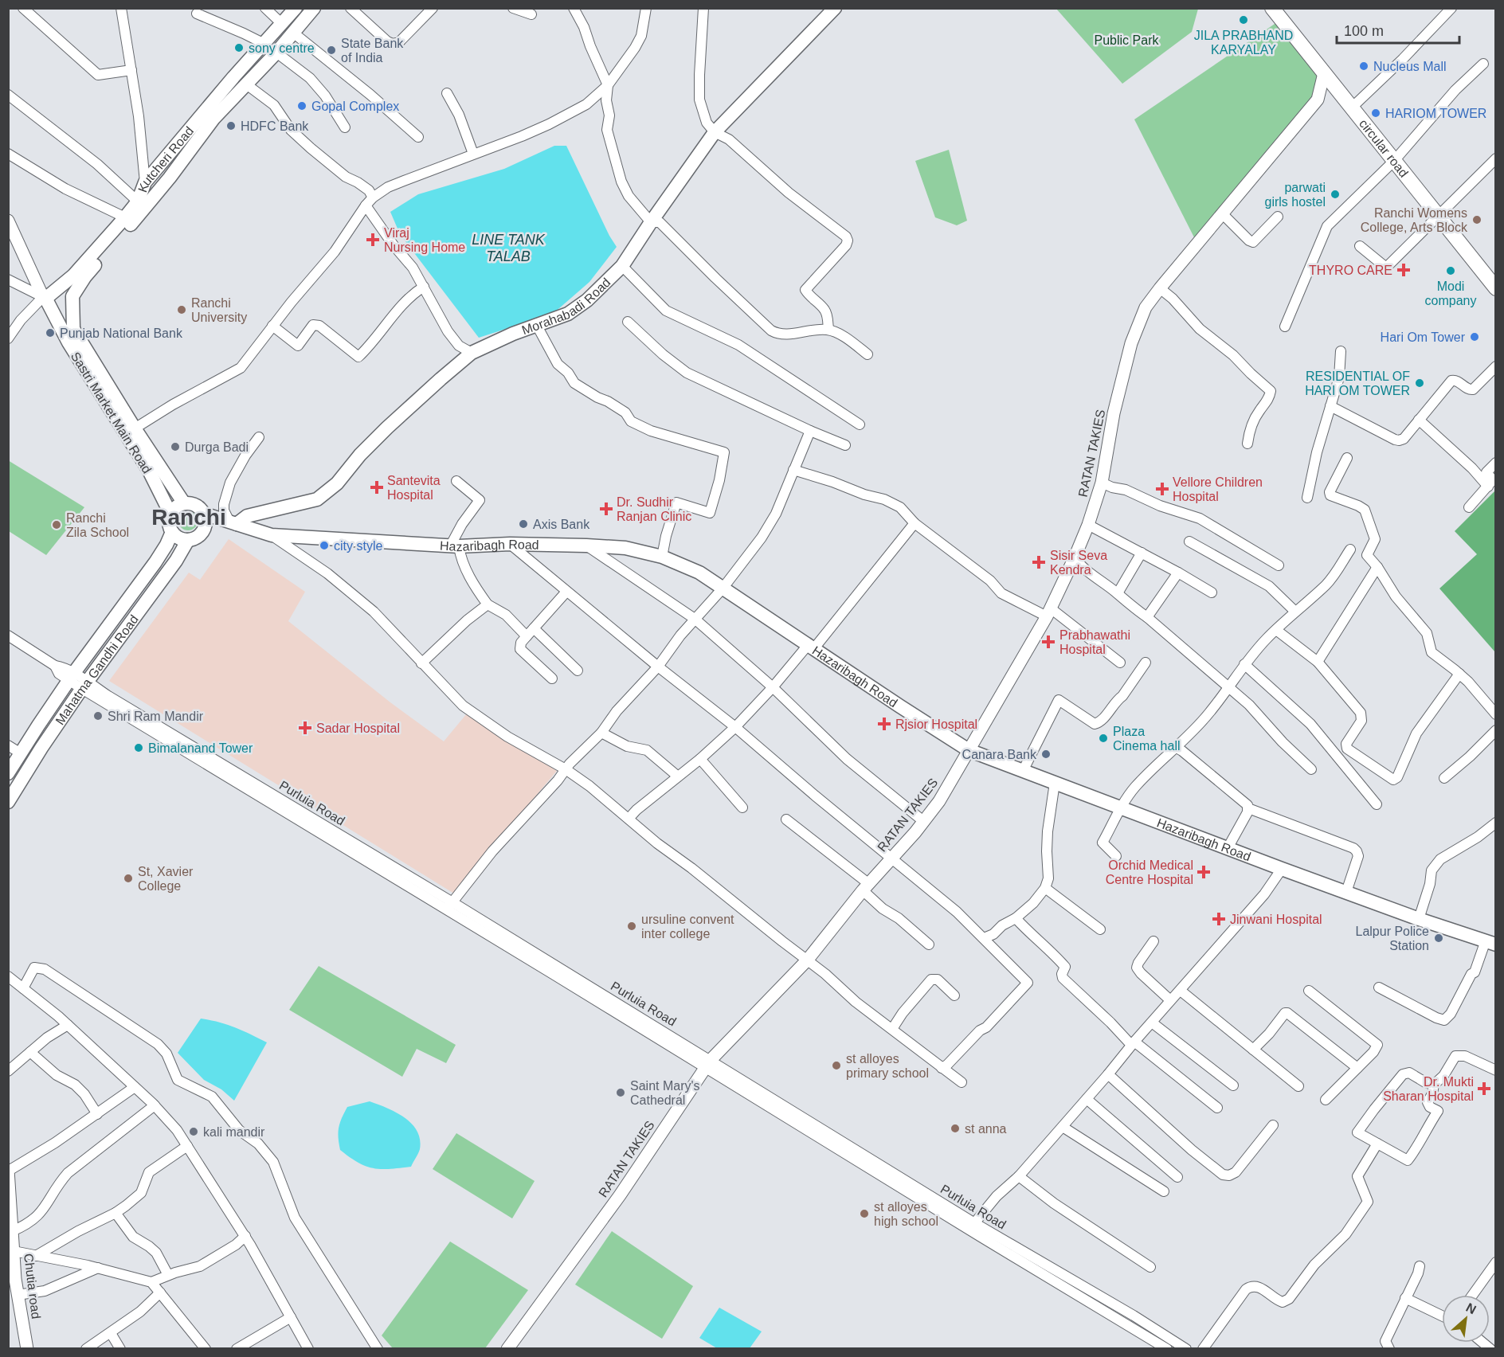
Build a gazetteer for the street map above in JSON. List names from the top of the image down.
{
  "streets": {
    "main road": [
      "circular road",
      "Kutcheri Road",
      "Morahabadi Road",
      "Sastri Market Main Road",
      "Hazaribagh Road",
      "Mahatma Gandhi Road"
    ],
    "street": ["RATAN TAKIES", "Purluia Road", "Chutia road"]
  },
  "crossings": [
    ["circular road", "RATAN TAKIES"],
    ["Kutcheri Road", "Sastri Market Main Road"],
    ["Morahabadi Road", "Hazaribagh Road"],
    ["Sastri Market Main Road", "Hazaribagh Road"],
    ["Sastri Market Main Road", "Mahatma Gandhi Road"],
    ["RATAN TAKIES", "Hazaribagh Road"],
    ["RATAN TAKIES", "Purluia Road"],
    ["Hazaribagh Road", "Mahatma Gandhi Road"],
    ["Mahatma Gandhi Road", "Purluia Road"]
  ],
  "districts": ["Ranchi"],
  "water": ["LINE TANK TALAB"],
  "parks": ["Public Park"],
  "places": {
    "other": [
      "JILA PRABHAND KARYALAY",
      "sony centre",
      "State Bank of India",
      "Nucleus Mall",
      "Gopal Complex",
      "HARIOM TOWER",
      "HDFC Bank",
      "parwati girls hostel",
      "Ranchi Womens College, Arts Block",
      "Modi company",
      "Ranchi University",
      "Punjab National Bank",
      "Hari Om Tower",
      "RESIDENTIAL OF HARI OM TOWER",
      "Durga Badi",
      "Axis Bank",
      "Ranchi Zila School",
      "city style",
      "Shri Ram Mandir",
      "Plaza Cinema hall",
      "Bimalanand Tower",
      "Canara Bank",
      "St, Xavier College",
      "ursuline convent inter college",
      "Lalpur Police Station",
      "st alloyes primary school",
      "Saint Mary's Cathedral",
      "st anna",
      "kali mandir",
      "st alloyes high school"
    ],
    "health": [
      "Viraj Nursing Home",
      "THYRO CARE",
      "Santevita Hospital",
      "Vellore Children Hospital",
      "Dr. Sudhir Ranjan Clinic",
      "Sisir Seva Kendra",
      "Prabhawathi Hospital",
      "Rjsior Hospital",
      "Sadar Hospital",
      "Orchid Medical Centre Hospital",
      "Jinwani Hospital",
      "Dr. Mukti Sharan Hospital"
    ]
  },
  "scale_bar": "100 m",
  "north": "top right"
}
